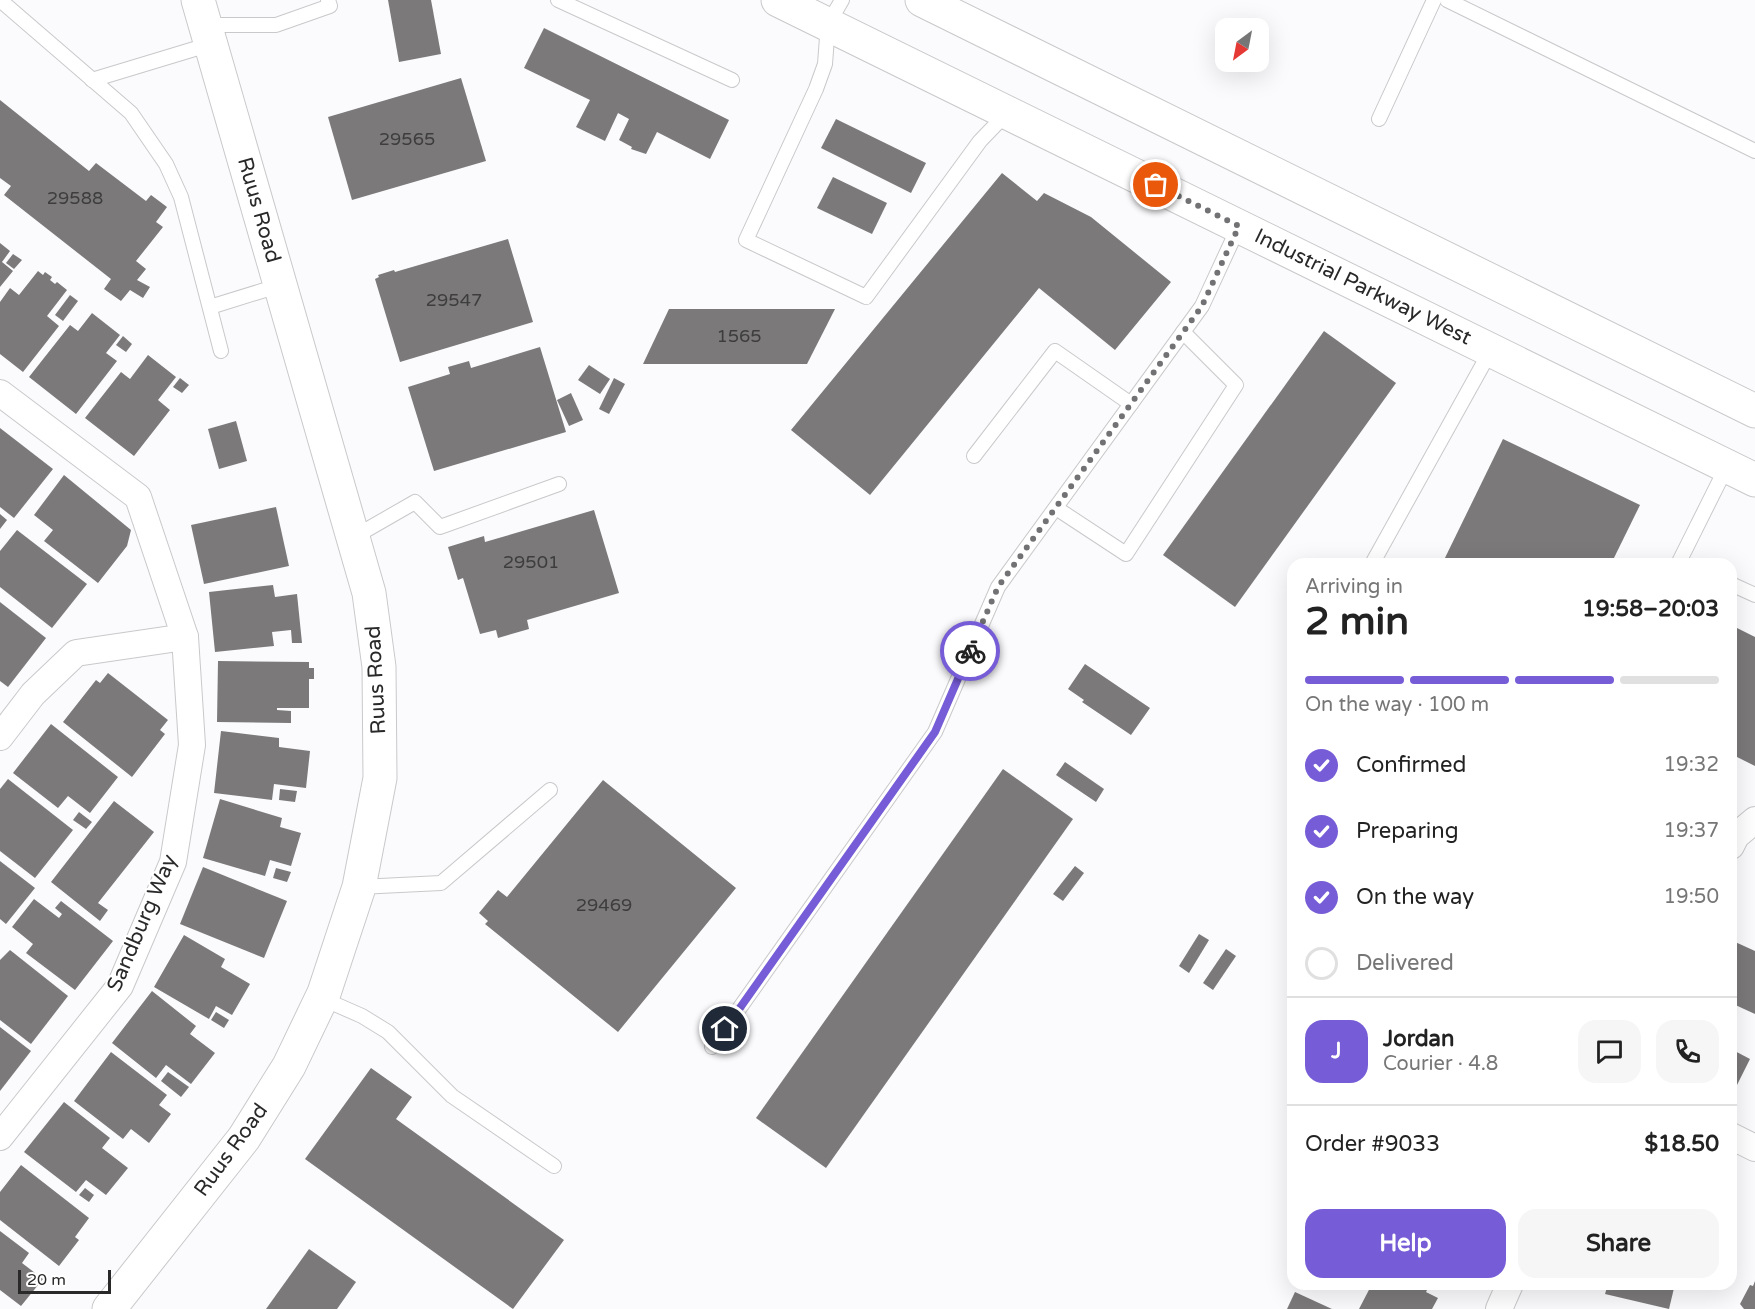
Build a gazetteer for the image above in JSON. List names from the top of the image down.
{
  "streets": {
    "main road": ["Ruus Road", "Industrial Parkway West"],
    "street": ["Sandburg Way"]
  },
  "house_numbers": [
    "29565",
    "29588",
    "29547",
    "1565",
    "29501",
    "29469"
  ],
  "scale_bar": "20 m",
  "north": "bottom left",
  "page": {
    "heading": ["2 min", "Arriving in", "19:58–20:03"],
    "panel": [
      "Jordan",
      "Courier · 4.8",
      "Order #9033",
      "$18.50"
    ],
    "bar": "On the way · 100 m",
    "list": [
      ["Confirmed", "19:32"],
      ["Preparing", "19:37"],
      ["On the way", "19:50"],
      "Delivered"
    ],
    "round": "J",
    "buttons": ["Help", "Share"],
    "scale": "20 m"
  }
}
